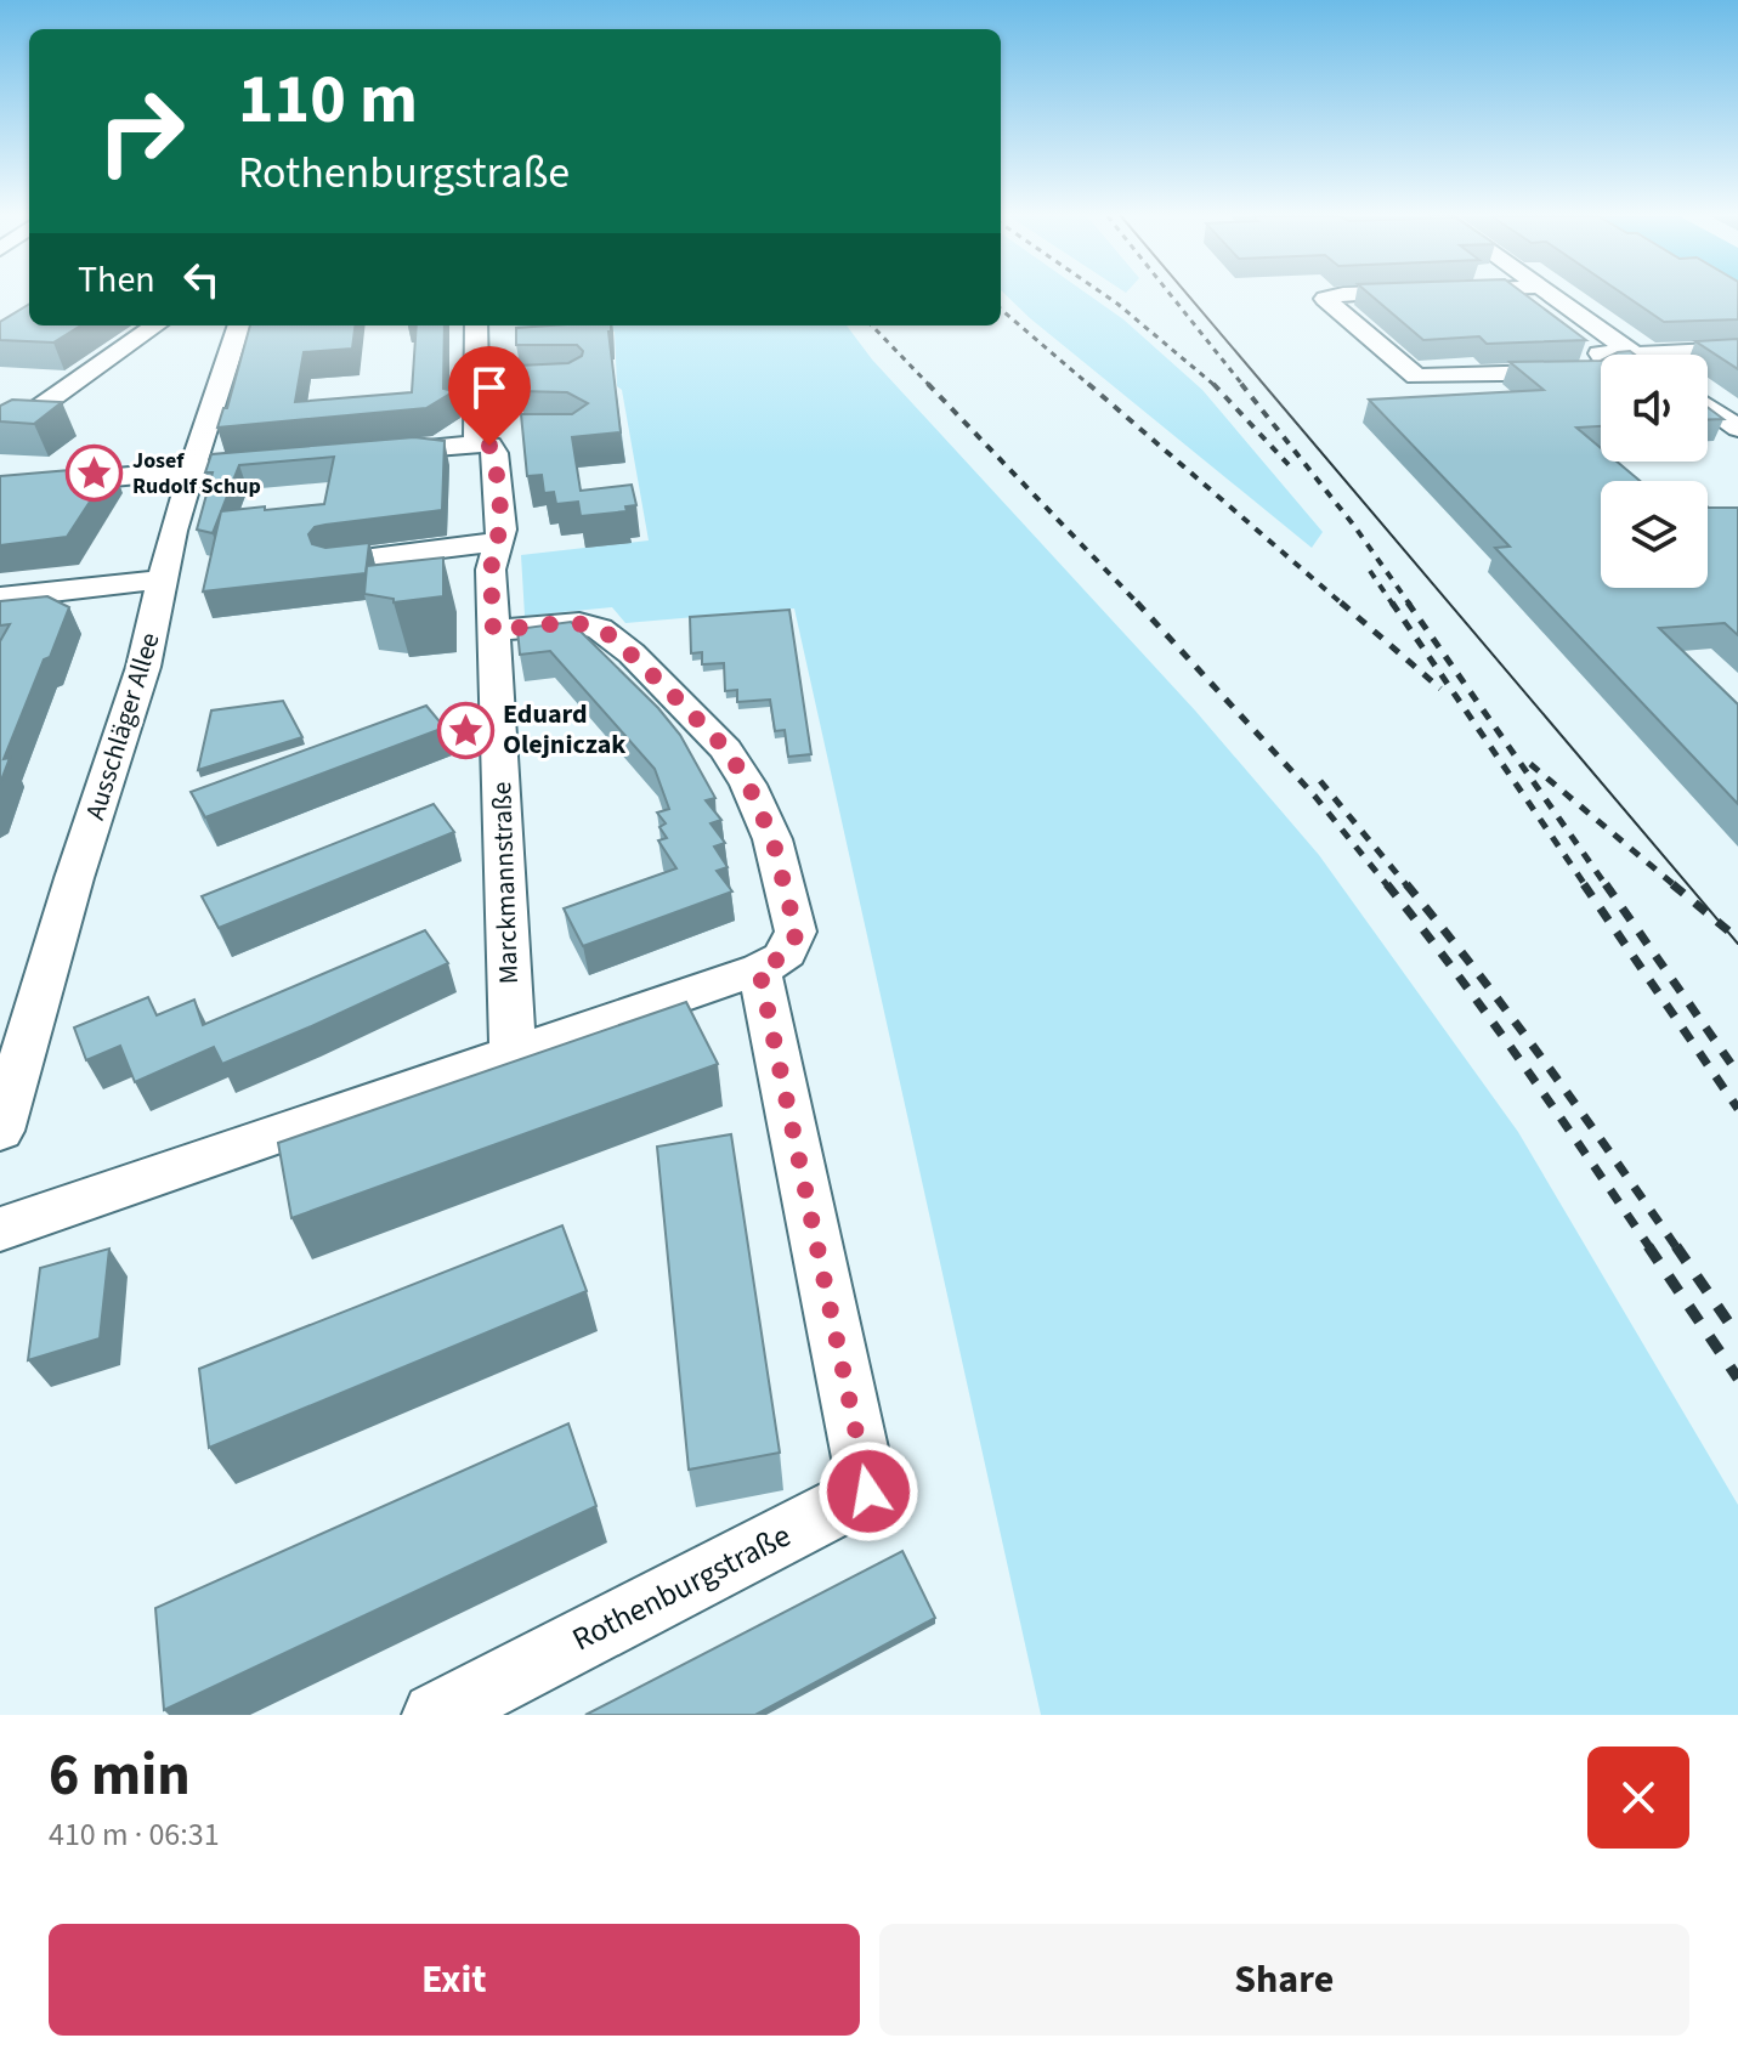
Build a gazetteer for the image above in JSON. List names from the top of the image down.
{
  "streets": {
    "street": ["Ausschläger Allee", "Marckmannstraße", "Rothenburgstraße"]
  },
  "places": {
    "place": ["Josef Rudolf Schup", "Eduard Olejniczak"]
  },
  "page": {
    "turn": ["110 m", "Rothenburgstraße"],
    "then": "Then",
    "heading": ["6 min", "410 m · 06:31"],
    "buttons": ["Exit", "Share"]
  }
}
